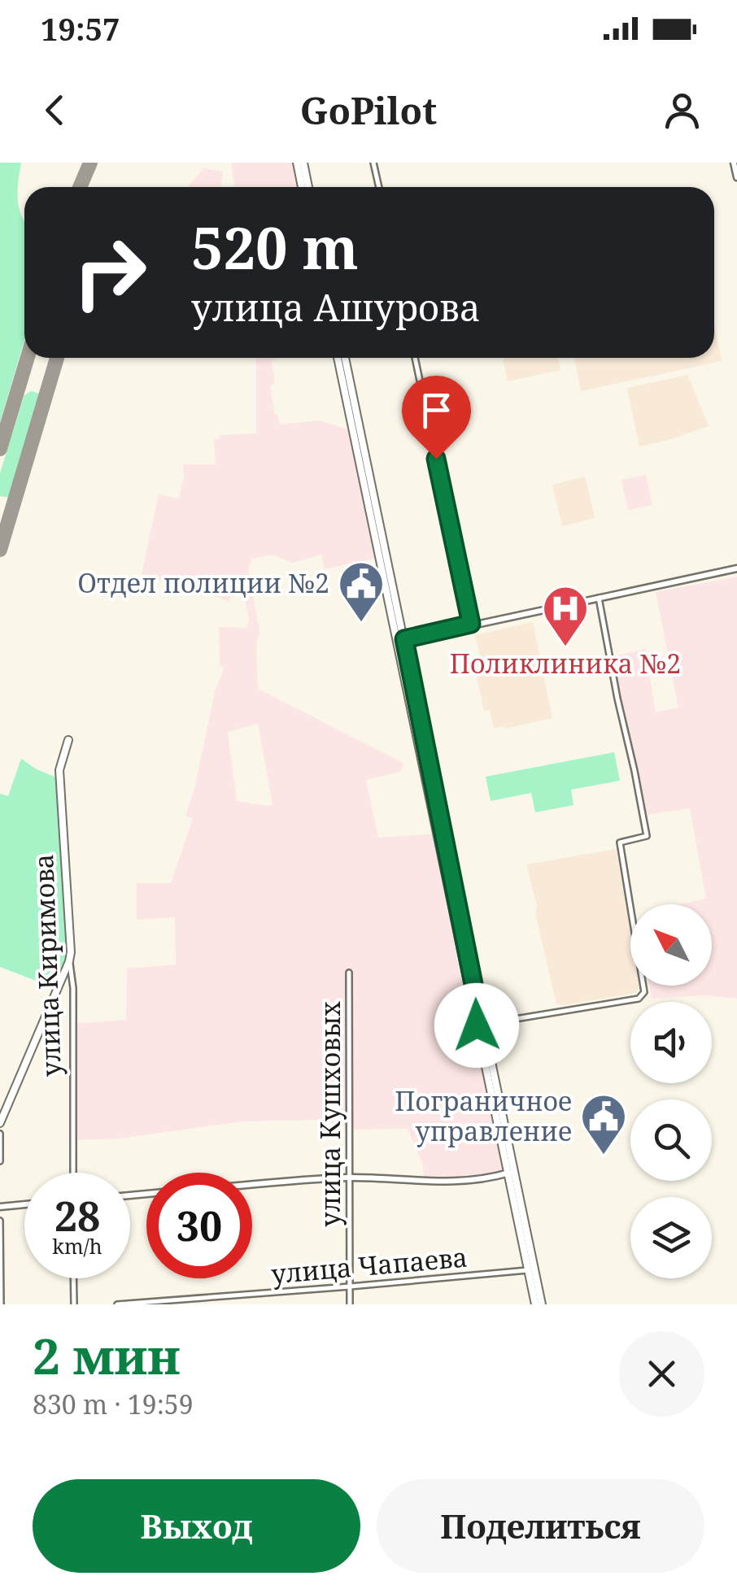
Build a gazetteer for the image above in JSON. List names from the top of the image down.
{
  "streets": {
    "main road": ["улица Киримова"],
    "street": ["улица Кушховых", "улица Чапаева"]
  },
  "crossings": [
    ["улица Кушховых", "улица Чапаева"]
  ],
  "places": {
    "public building": ["Отдел полиции №2", "Пограничное управление"],
    "hospital": ["Поликлиника №2"]
  },
  "north": "top left",
  "page": {
    "status": "19:57",
    "header": "GoPilot",
    "turn": ["520 m", "улица Ашурова"],
    "speed": "28 km/h",
    "limit": "30",
    "heading": ["2 мин", "830 m · 19:59"],
    "buttons": ["Выход", "Поделиться"]
  }
}
